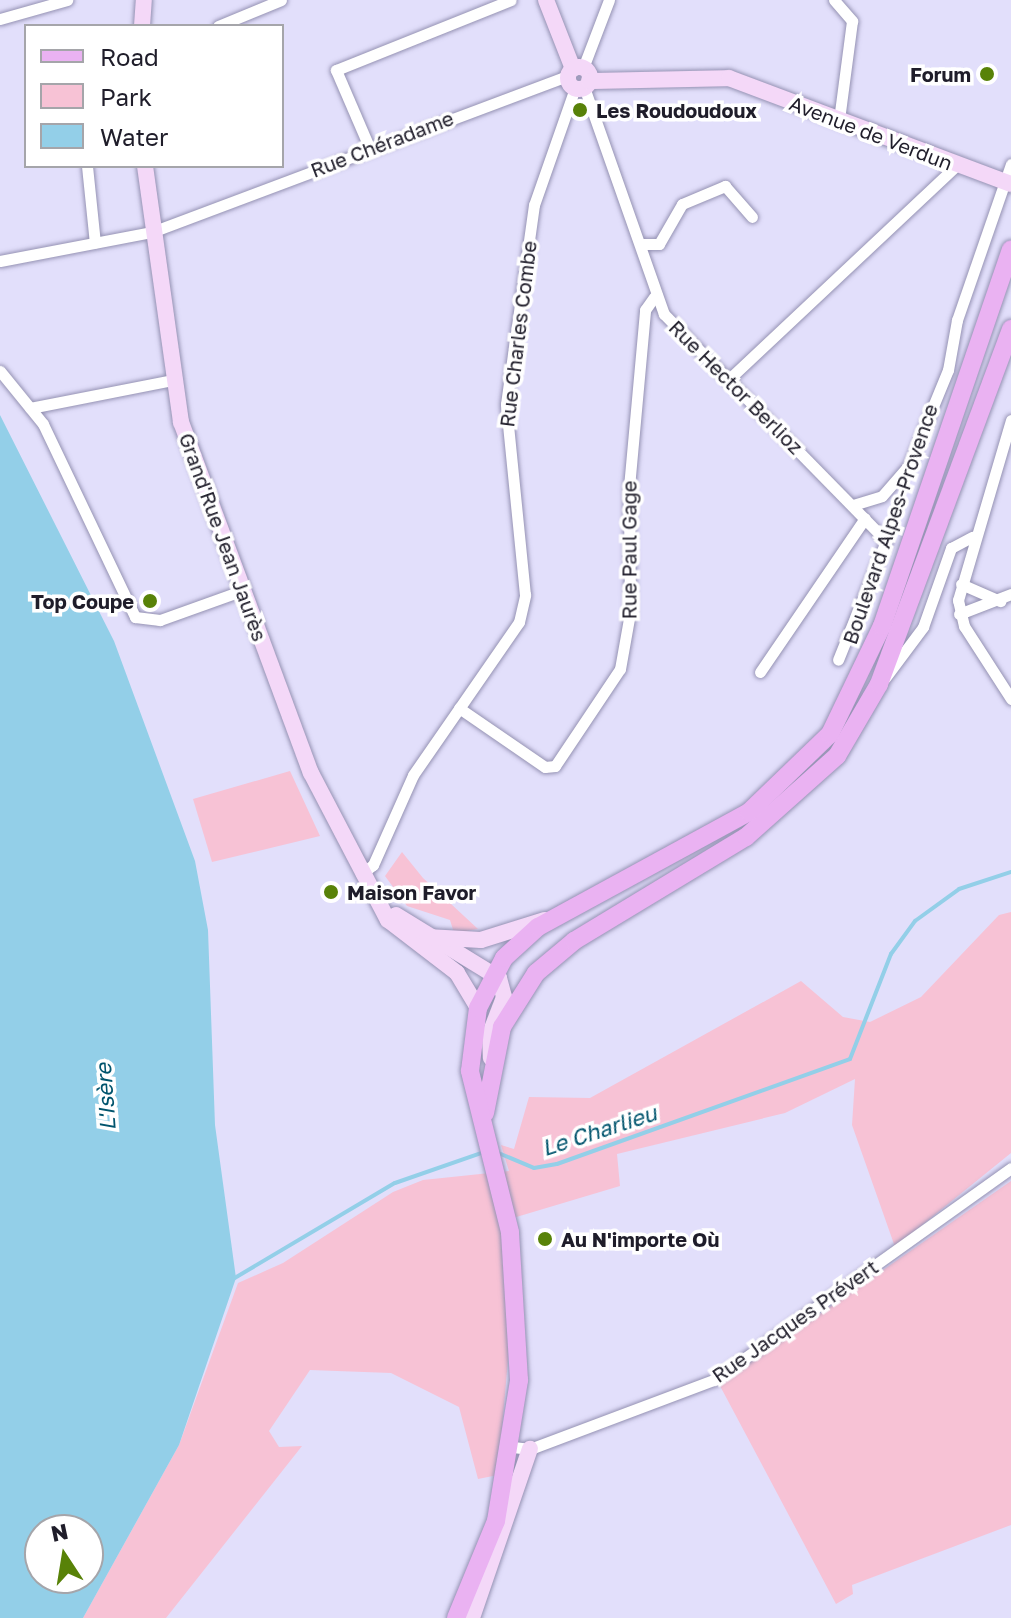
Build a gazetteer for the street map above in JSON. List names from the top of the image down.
{
  "streets": {
    "main road": ["Avenue de Verdun", "Boulevard Alpes-Provence", "Grand'Rue Jean Jaurès"],
    "street": [
      "Rue Chéradame",
      "Rue Charles Combe",
      "Rue Hector Berlioz",
      "Rue Paul Gage",
      "Rue Jacques Prévert"
    ]
  },
  "crossings": [
    ["Avenue de Verdun", "Rue Chéradame"],
    ["Avenue de Verdun", "Rue Charles Combe"],
    ["Avenue de Verdun", "Rue Hector Berlioz"],
    ["Rue Chéradame", "Rue Charles Combe"],
    ["Rue Chéradame", "Rue Hector Berlioz"],
    ["Rue Chéradame", "Grand'Rue Jean Jaurès"],
    ["Rue Charles Combe", "Rue Hector Berlioz"],
    ["Rue Charles Combe", "Grand'Rue Jean Jaurès"],
    ["Rue Charles Combe", "Rue Paul Gage"],
    ["Rue Hector Berlioz", "Rue Paul Gage"]
  ],
  "water": ["L'Isère", "Le Charlieu"],
  "places": [
    "Forum",
    "Les Roudoudoux",
    "Top Coupe",
    "Maison Favor",
    "Au N'importe Où"
  ],
  "legend": ["Road", "Park", "Water"],
  "north": "top"
}
